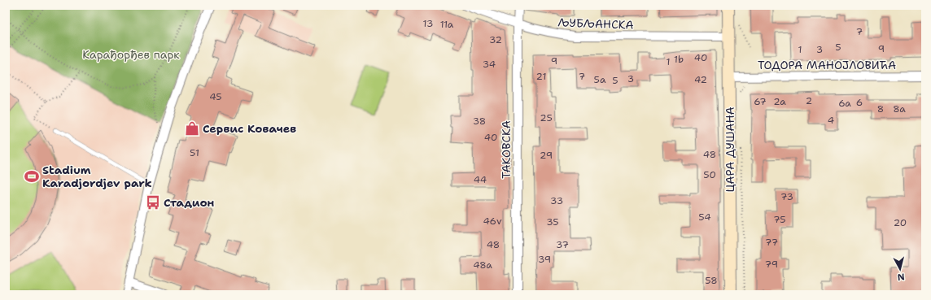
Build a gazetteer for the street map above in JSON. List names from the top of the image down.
{
  "streets": {
    "street": [
      "ЉУБЉАНСКА",
      "ТОДОРА МАНОЈЛОВИЋА",
      "ТАКОВСКА",
      "ЦАРА ДУШАНА"
    ]
  },
  "crossings": [
    ["ЉУБЉАНСКА", "ТАКОВСКА"],
    ["ЉУБЉАНСКА", "ЦАРА ДУШАНА"],
    ["ТОДОРА МАНОЈЛОВИЋА", "ЦАРА ДУШАНА"]
  ],
  "parks": ["Карађорђев парк"],
  "places": {
    "shop": ["Сервис Ковачев"],
    "sports": ["Stadium Karadjordjev park"],
    "bus stop": ["Стадион"]
  },
  "house_numbers": [
    "13",
    "11a",
    "7",
    "32",
    "5",
    "9",
    "1",
    "3",
    "40",
    "1b",
    "9",
    "1",
    "34",
    "21",
    "7",
    "3",
    "5a",
    "42",
    "5",
    "45",
    "2",
    "67",
    "2a",
    "6",
    "6a",
    "8",
    "8a",
    "25",
    "4",
    "38",
    "40",
    "51",
    "48",
    "29",
    "50",
    "44",
    "73",
    "33",
    "54",
    "75",
    "46v",
    "35",
    "20",
    "77",
    "48",
    "37",
    "39",
    "79",
    "48a",
    "58"
  ],
  "north": "bottom"
}
